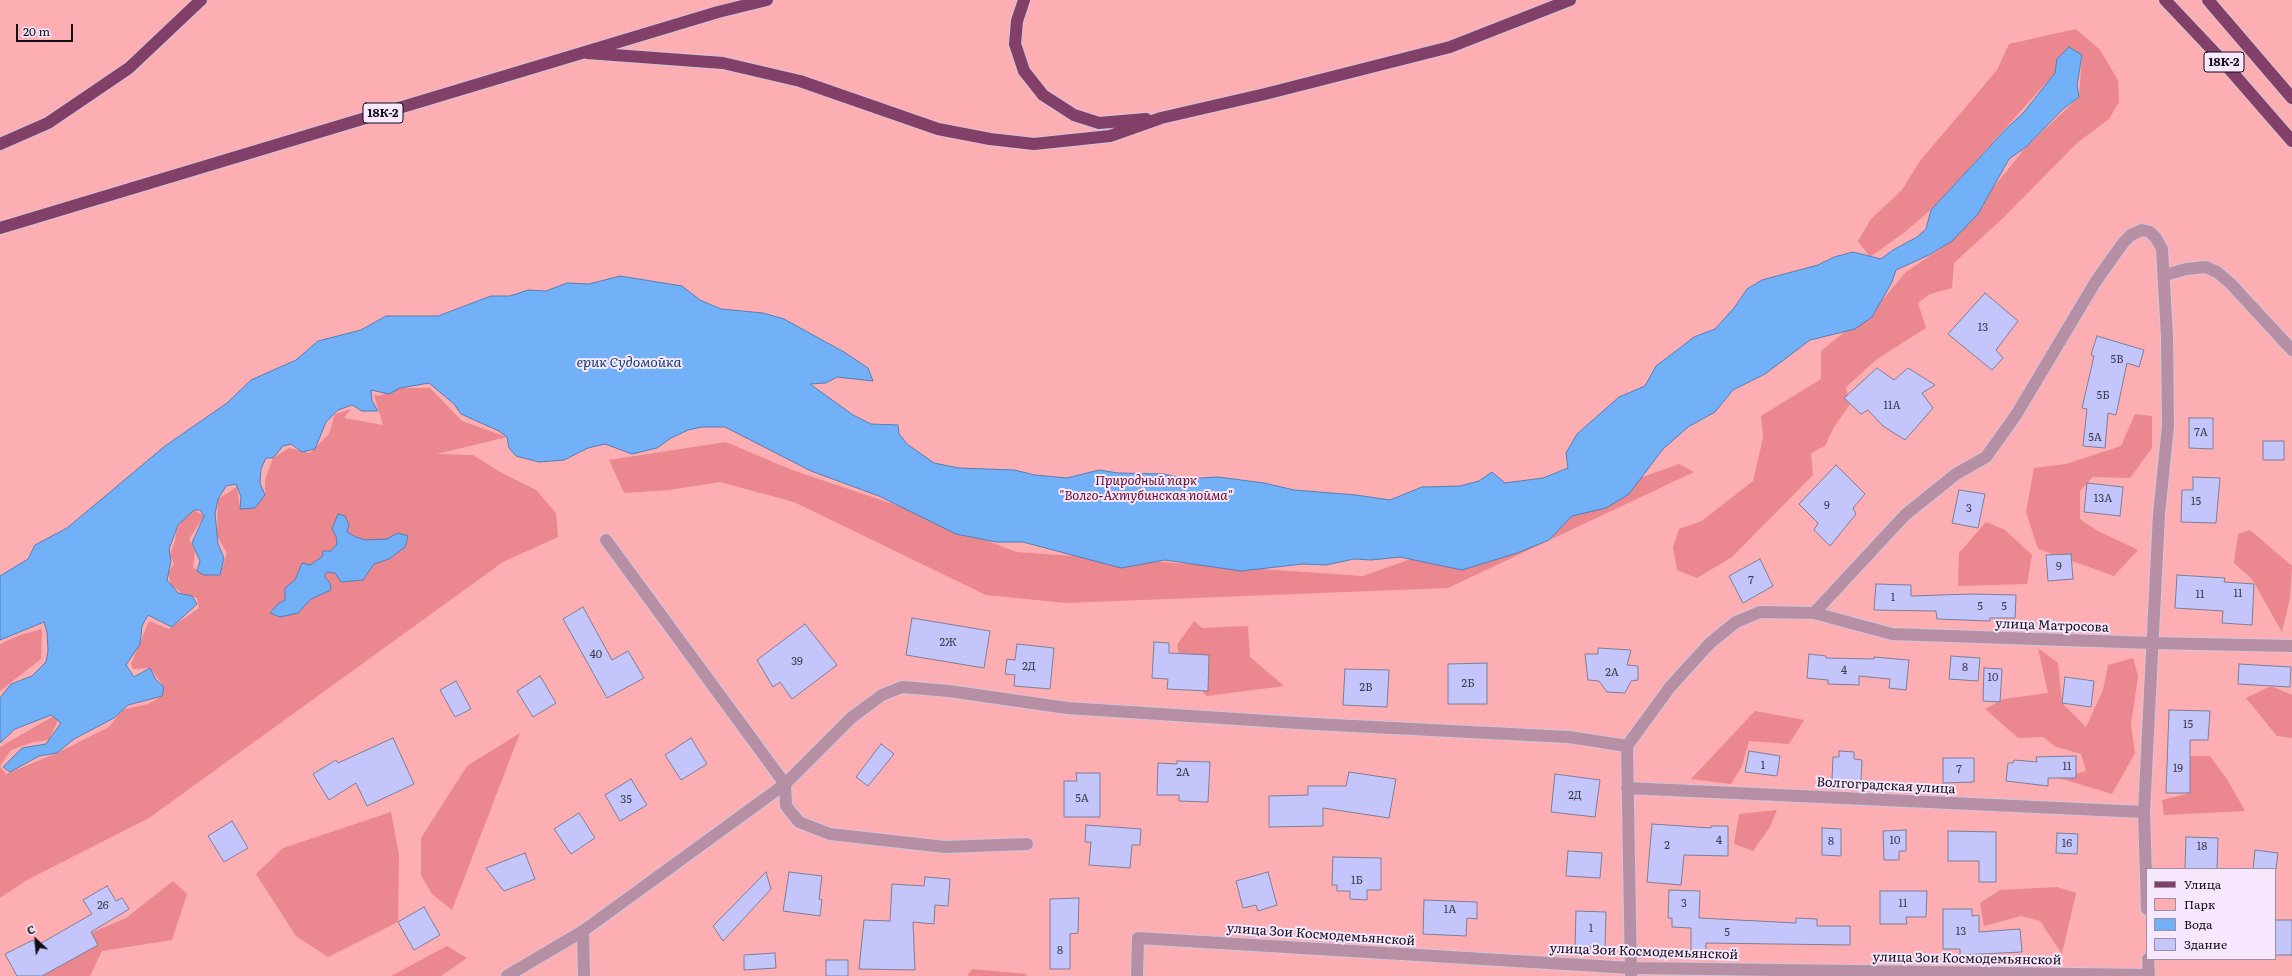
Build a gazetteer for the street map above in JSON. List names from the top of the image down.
{
  "streets": {
    "main road": ["18К-2"],
    "street": ["улица Матросова", "Волгоградская улица", "улица Зои Космодемьянской"]
  },
  "water": ["ерик Судомойка"],
  "parks": ["Природный парк \"Волго-Ахтубинская пойма\""],
  "house_numbers": [
    "13",
    "5В",
    "5Б",
    "11А",
    "7А",
    "5А",
    "13А",
    "15",
    "9",
    "3",
    "9",
    "7",
    "11",
    "11",
    "1",
    "5",
    "5",
    "2Ж",
    "40",
    "39",
    "2Д",
    "8",
    "4",
    "2А",
    "10",
    "2Б",
    "2В",
    "15",
    "1",
    "11",
    "19",
    "7",
    "2А",
    "2Д",
    "5А",
    "35",
    "4",
    "10",
    "8",
    "16",
    "2",
    "18",
    "1Б",
    "3",
    "11",
    "26",
    "1А",
    "1",
    "13",
    "5",
    "8"
  ],
  "legend": [
    "Улица",
    "Парк",
    "Вода",
    "Здание"
  ],
  "scale_bar": "20 m",
  "north": "top left"
}
